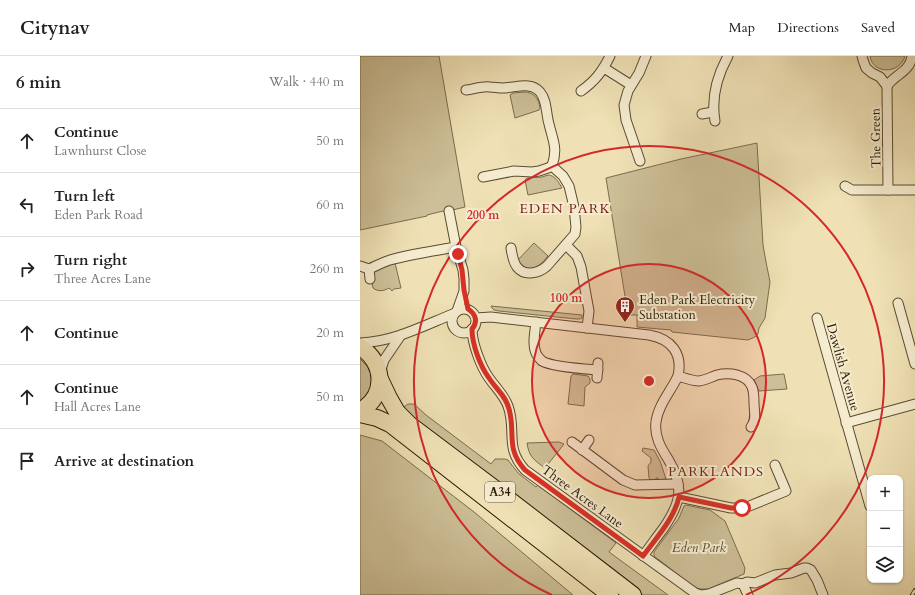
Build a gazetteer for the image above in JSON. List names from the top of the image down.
{
  "streets": {
    "highway": ["A34"],
    "street": ["The Green", "Dawlish Avenue", "Three Acres Lane"]
  },
  "districts": ["EDEN PARK", "PARKLANDS"],
  "parks": ["Eden Park"],
  "places": {
    "building": ["Eden Park Electricity Substation"]
  },
  "page": {
    "header": "Citynav",
    "nav": ["Map", "Directions", "Saved"],
    "heading": ["6 min", "Walk · 440 m"],
    "list": [
      ["Continue", "Lawnhurst Close", "50 m"],
      ["Turn left", "Eden Park Road", "60 m"],
      ["Turn right", "Three Acres Lane", "260 m"],
      ["Continue", "20 m"],
      ["Continue", "Hall Acres Lane", "50 m"],
      "Arrive at destination"
    ],
    "map_buttons": ["+", "−"]
  },
  "rings": ["200 m", "100 m"]
}
